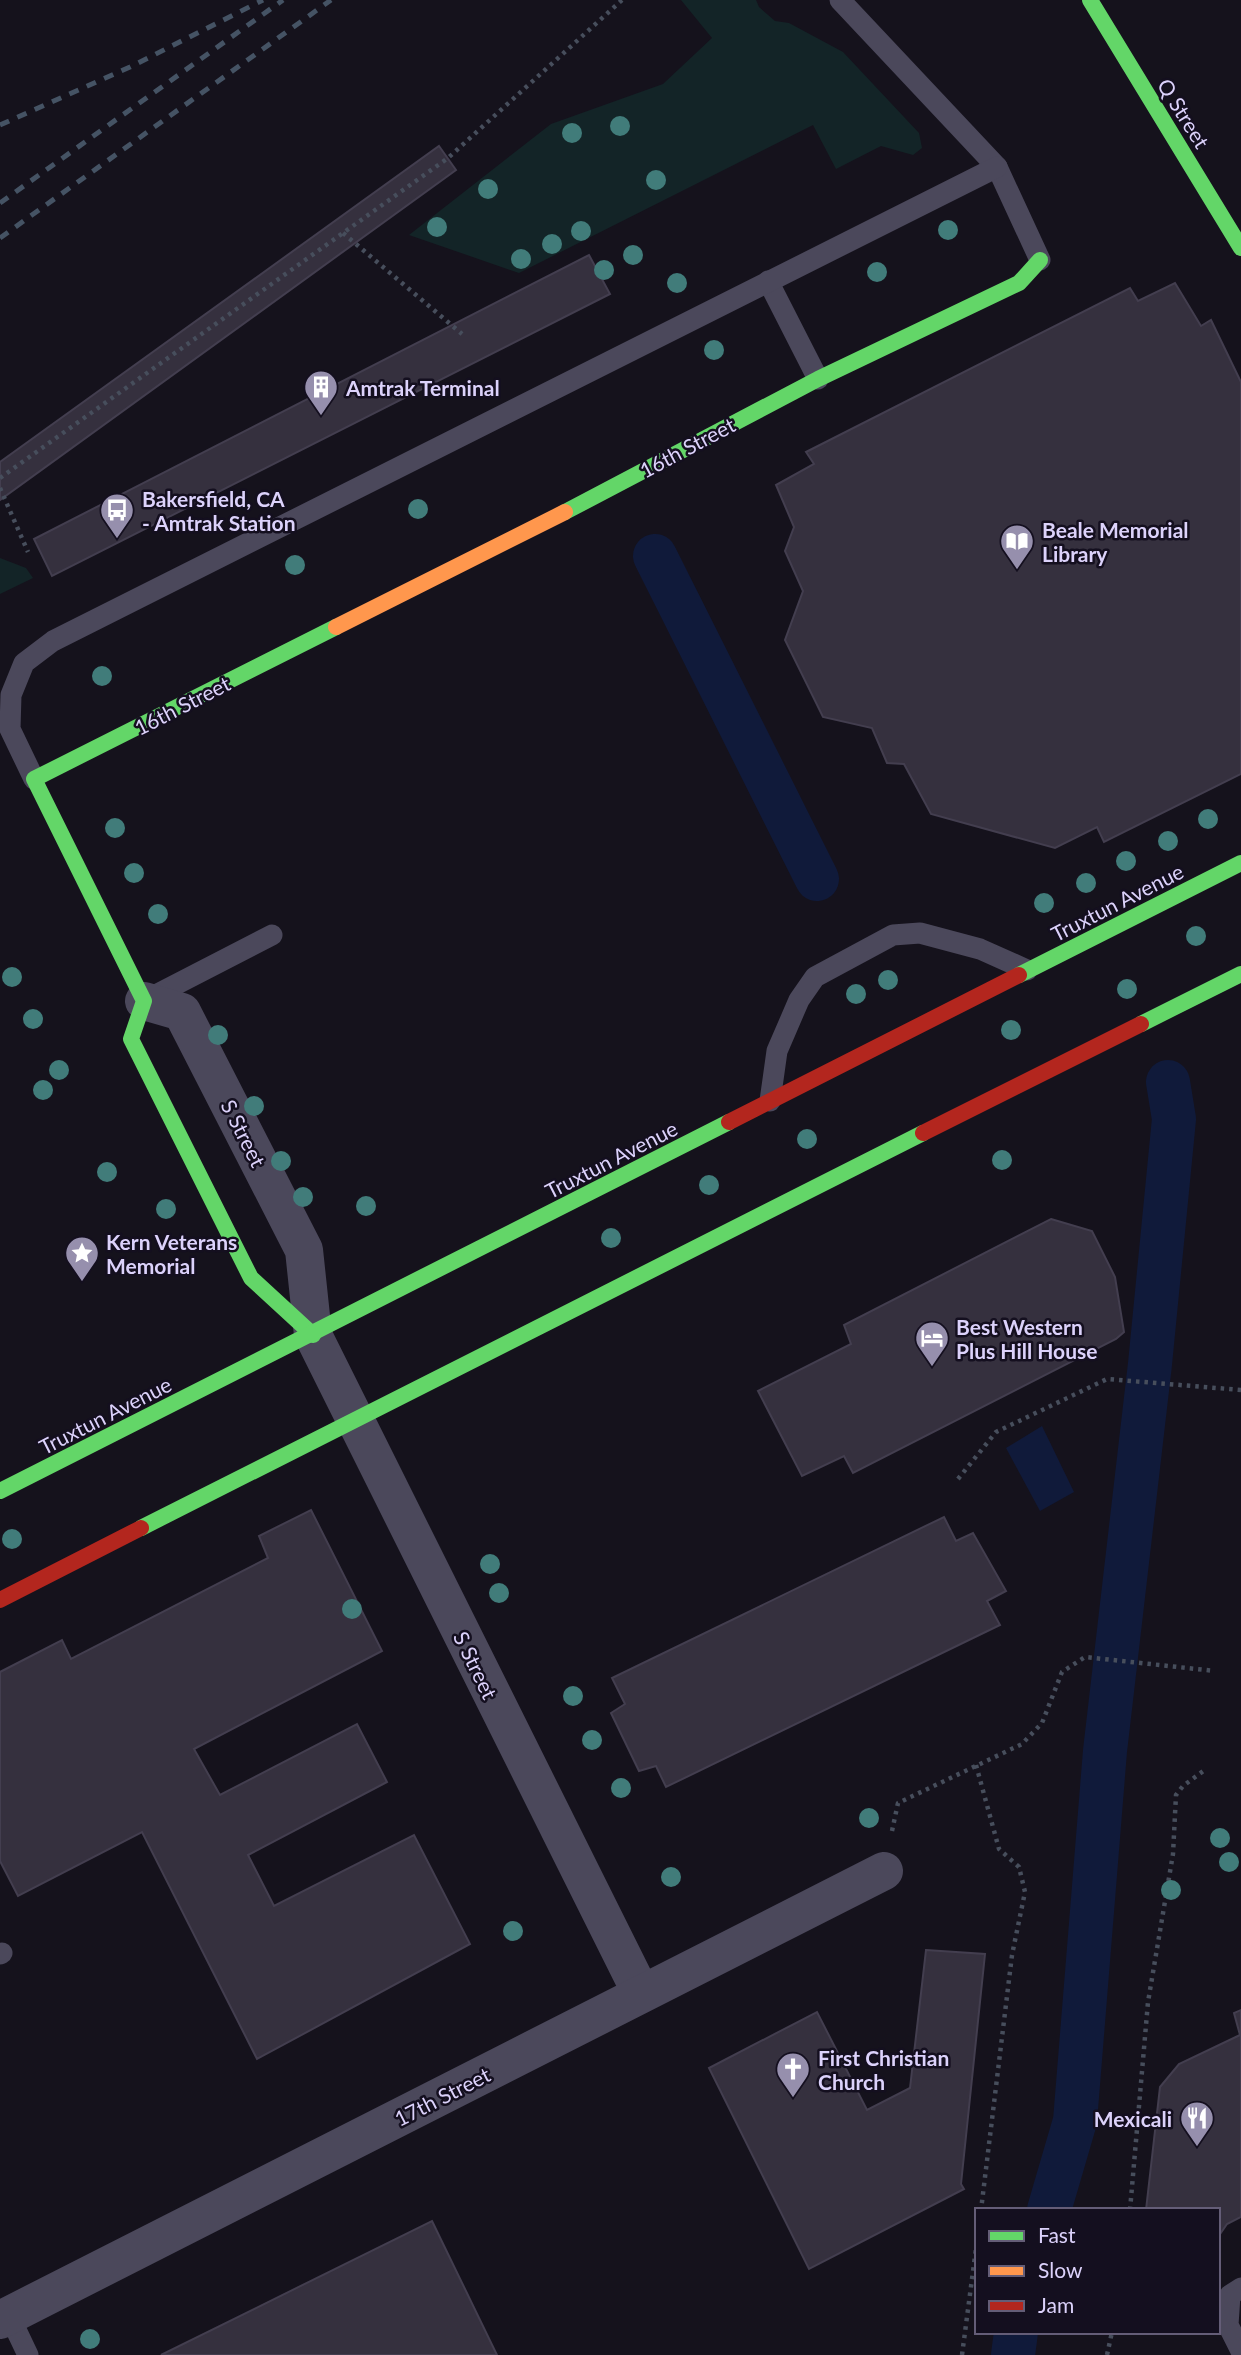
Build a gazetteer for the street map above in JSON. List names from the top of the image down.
{
  "streets": {
    "main road": [
      "Q Street",
      "16th Street",
      "Truxtun Avenue",
      "S Street"
    ],
    "street": ["17th Street"]
  },
  "crossings": [
    ["Truxtun Avenue", "S Street"],
    ["S Street", "17th Street"]
  ],
  "places": {
    "building": ["Amtrak Terminal"],
    "bus stop": ["Bakersfield, CA - Amtrak Station"],
    "library": ["Beale Memorial Library"],
    "place": ["Kern Veterans Memorial"],
    "hotel": ["Best Western Plus Hill House"],
    "church": ["First Christian Church"],
    "restaurant": ["Mexicali"]
  },
  "legend": ["Fast", "Slow", "Jam"]
}
